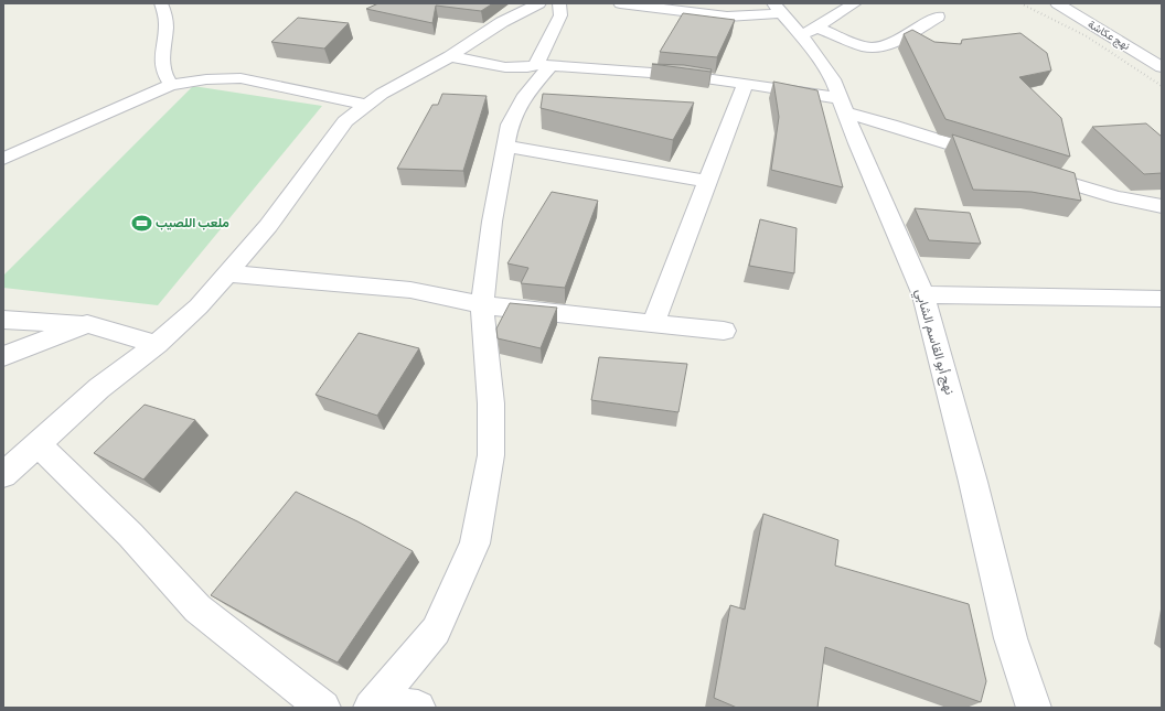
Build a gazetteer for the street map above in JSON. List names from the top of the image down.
{
  "streets": {
    "street": ["نهج عكاشة", "نهج أبو القاسم الشابي"]
  },
  "places": {
    "sports": ["ملعب اللصيب"]
  }
}
